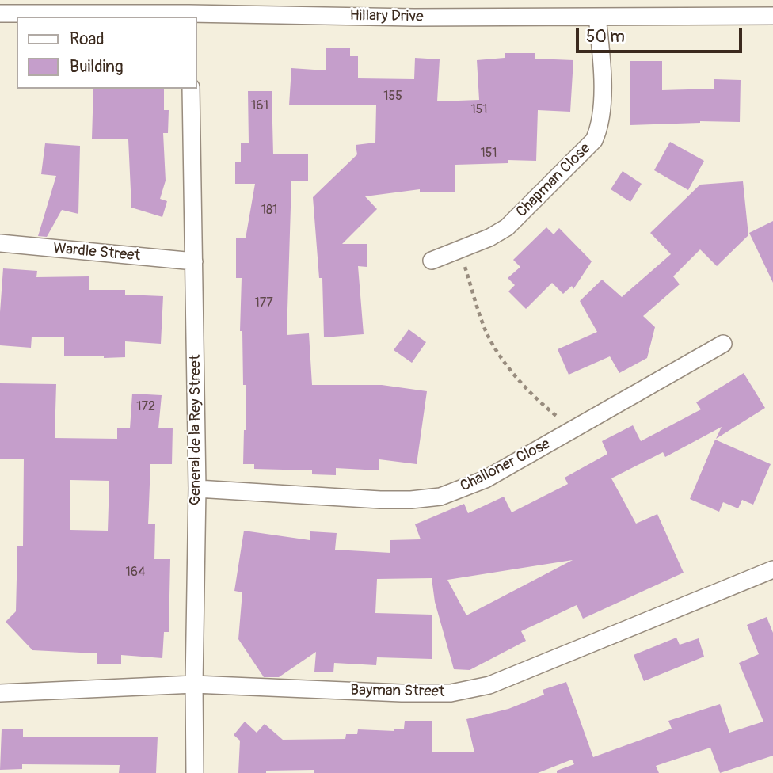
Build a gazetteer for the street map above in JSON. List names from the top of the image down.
{
  "streets": {
    "street": [
      "Hillary Drive",
      "Chapman Close",
      "Wardle Street",
      "General de la Rey Street",
      "Challoner Close",
      "Bayman Street"
    ]
  },
  "crossings": [
    ["Hillary Drive", "Chapman Close"],
    ["Wardle Street", "General de la Rey Street"],
    ["General de la Rey Street", "Challoner Close"],
    ["General de la Rey Street", "Bayman Street"]
  ],
  "house_numbers": [
    "155",
    "161",
    "151",
    "151",
    "181",
    "177",
    "172",
    "164"
  ],
  "legend": ["Road", "Building"],
  "scale_bar": "50 m"
}
